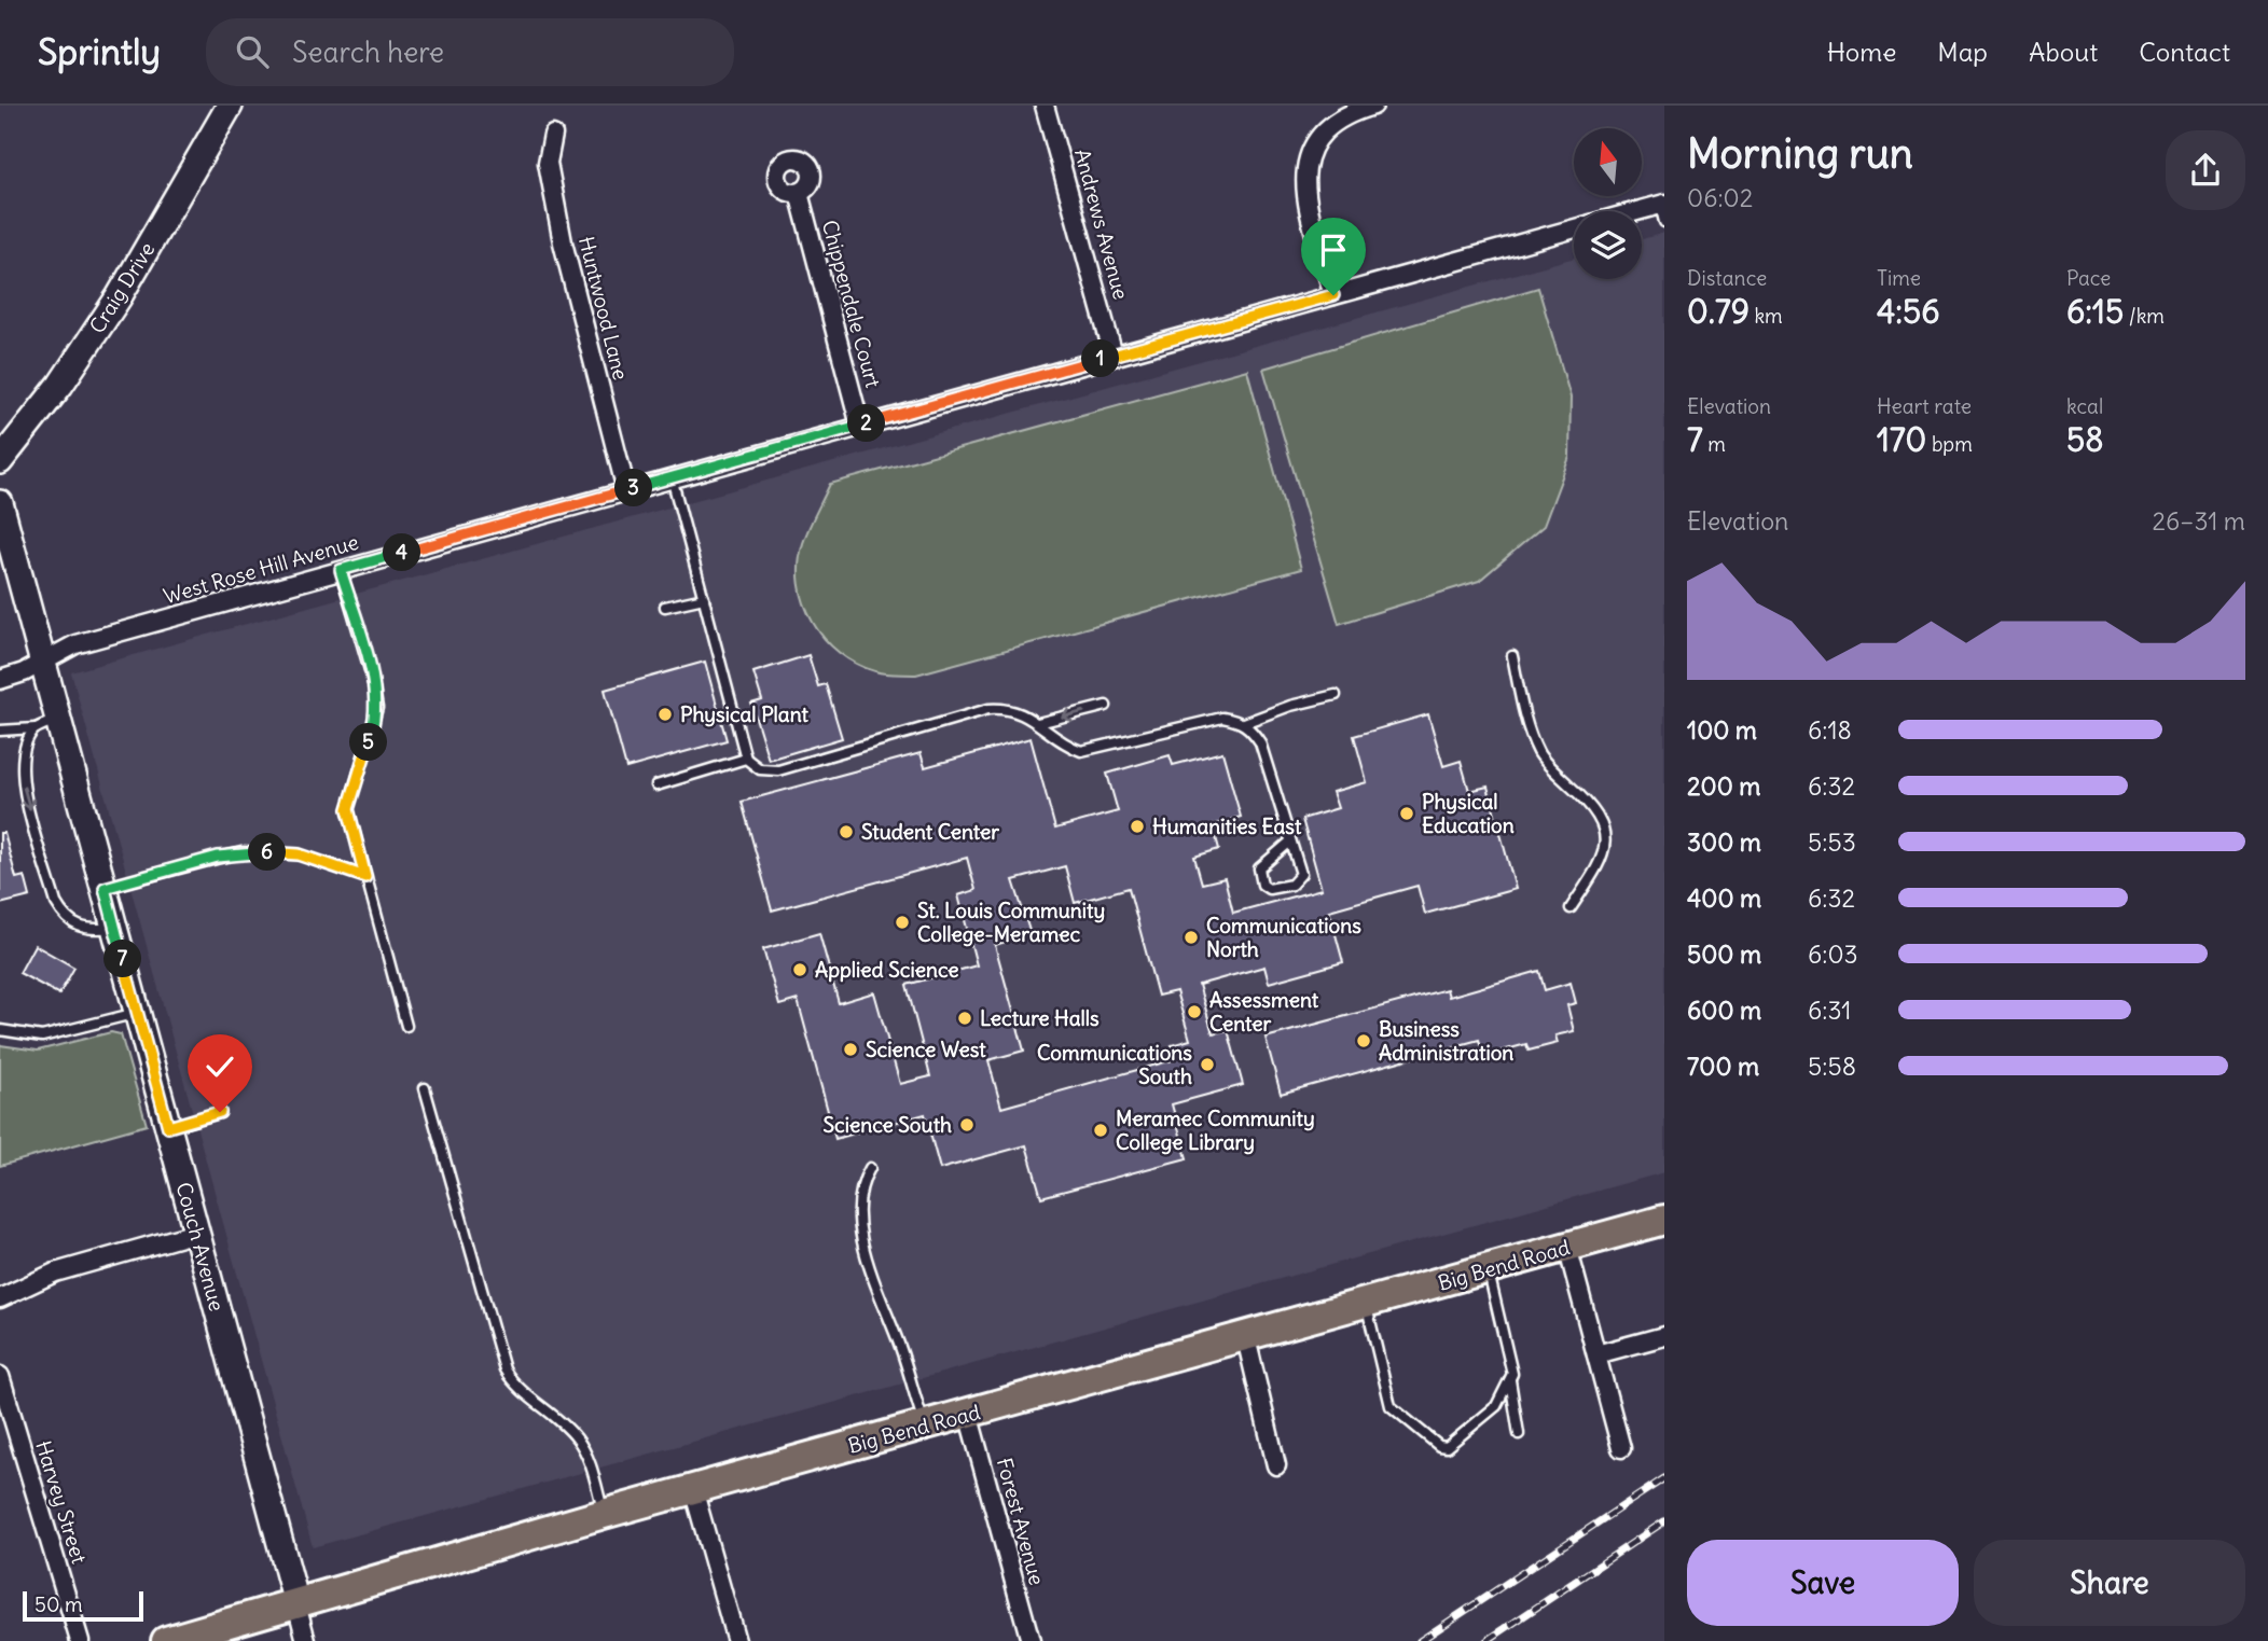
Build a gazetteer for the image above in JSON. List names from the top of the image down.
{
  "streets": {
    "main road": ["Big Bend Road"],
    "street": [
      "Andrews Avenue",
      "Craig Drive",
      "Chippendale Court",
      "Huntwood Lane",
      "West Rose Hill Avenue",
      "Couch Avenue",
      "Harvey Street",
      "Forest Avenue"
    ]
  },
  "crossings": [
    ["Andrews Avenue", "West Rose Hill Avenue"],
    ["Chippendale Court", "West Rose Hill Avenue"],
    ["Huntwood Lane", "West Rose Hill Avenue"],
    ["West Rose Hill Avenue", "Couch Avenue"],
    ["Couch Avenue", "Big Bend Road"],
    ["Big Bend Road", "Forest Avenue"]
  ],
  "places": [
    "Physical Plant",
    "Physical Education",
    "Humanities East",
    "Student Center",
    "St. Louis Community College-Meramec",
    "Communications North",
    "Applied Science",
    "Assessment Center",
    "Lecture Halls",
    "Business Administration",
    "Science West",
    "Communications South",
    "Science South",
    "Meramec Community College Library"
  ],
  "scale_bar": "50 m",
  "north": "top",
  "page": {
    "header": "Sprintly",
    "search": "Search here",
    "nav": [
      "Home",
      "Map",
      "About",
      "Contact"
    ],
    "heading": ["Morning run", "06:02"],
    "stats": [
      ["Distance", "0.79 km"],
      ["Time", "4:56"],
      ["Pace", "6:15 /km"],
      ["Elevation", "7 m"],
      ["Heart rate", "170 bpm"],
      ["kcal", "58"]
    ],
    "pins": [
      "1",
      "2",
      "3",
      "4",
      "5",
      "6",
      "7"
    ],
    "chart": ["Elevation", "26–31 m"],
    "list": [
      {
        "name": "100 m",
        "note": "6:18"
      },
      {
        "name": "200 m",
        "note": "6:32"
      },
      {
        "name": "300 m",
        "note": "5:53"
      },
      {
        "name": "400 m",
        "note": "6:32"
      },
      {
        "name": "500 m",
        "note": "6:03"
      },
      {
        "name": "600 m",
        "note": "6:31"
      },
      {
        "name": "700 m",
        "note": "5:58"
      }
    ],
    "buttons": ["Save", "Share"],
    "scale": "50 m"
  }
}
